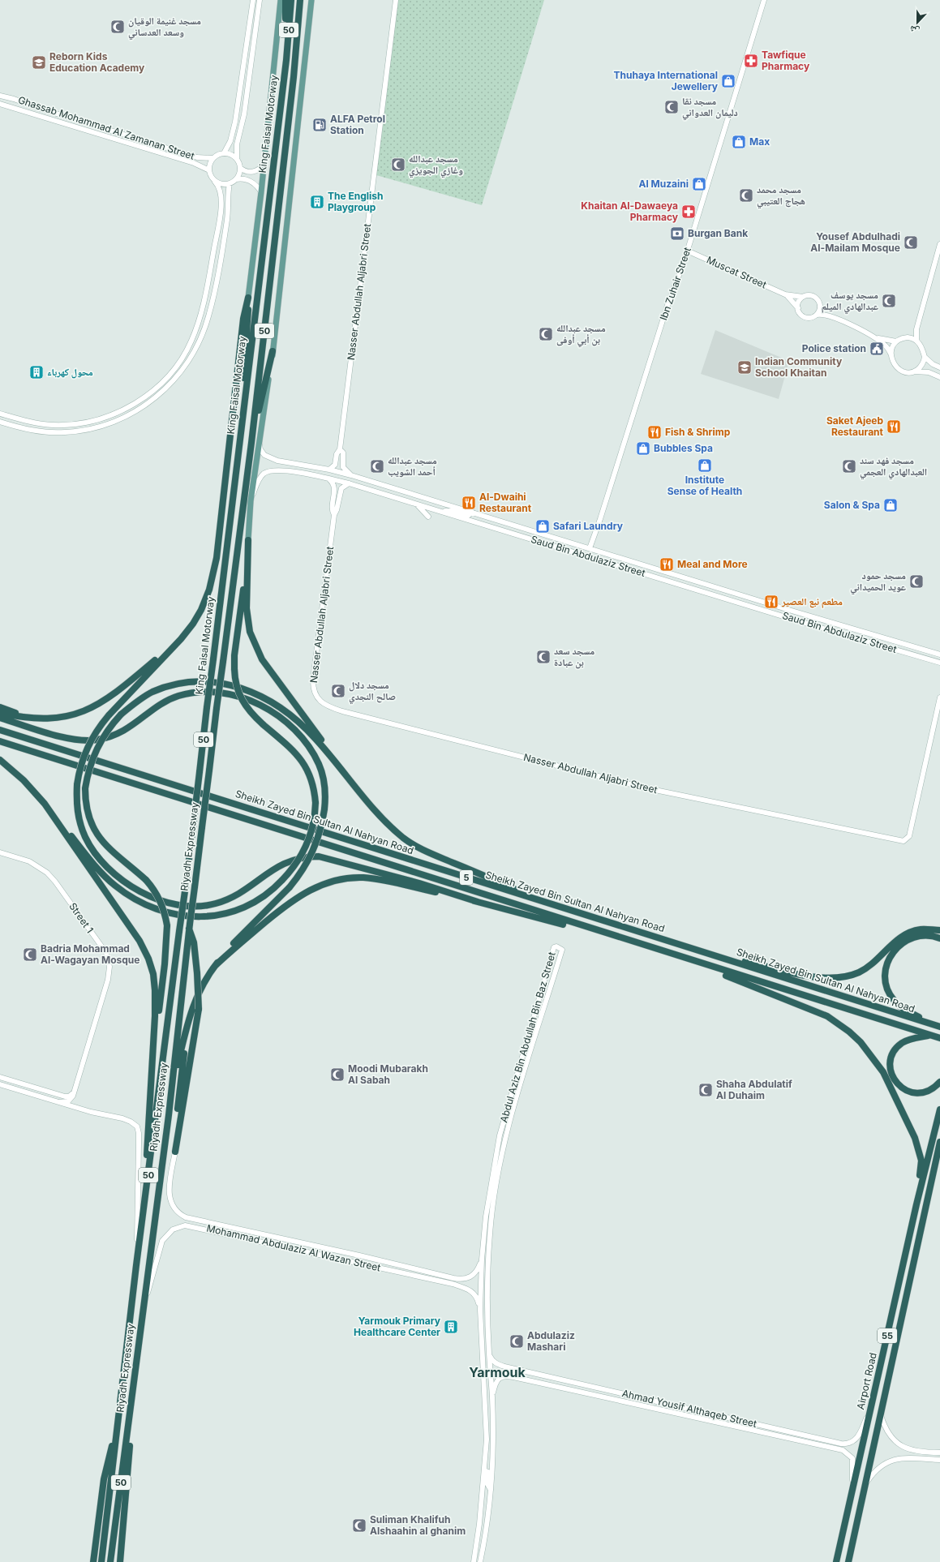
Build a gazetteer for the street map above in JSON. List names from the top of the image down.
{
  "streets": {
    "highway": [
      "50",
      "King Faisal Motorway",
      "Sheikh Zayed Bin Sultan Al Nahyan Road",
      "Riyadh Expressway",
      "5",
      "55",
      "Airport Road"
    ],
    "street": [
      "Ghassab Mohammad Al Zamanan Street",
      "Muscat Street",
      "Ibn Zuhair Street",
      "Nasser Abdullah Aljabri Street",
      "Saud Bin Abdulaziz Street",
      "Street 1",
      "Abdul Aziz Bin Abdullah Bin Baz Street",
      "Mohammad Abdulaziz Al Wazan Street",
      "Ahmad Yousif Althaqeb Street"
    ]
  },
  "crossings": [
    ["King Faisal Motorway", "Riyadh Expressway"],
    ["Muscat Street", "Ibn Zuhair Street"],
    ["Ibn Zuhair Street", "Saud Bin Abdulaziz Street"],
    ["Nasser Abdullah Aljabri Street", "Saud Bin Abdulaziz Street"],
    ["Riyadh Expressway", "Mohammad Abdulaziz Al Wazan Street"],
    ["Abdul Aziz Bin Abdullah Bin Baz Street", "Mohammad Abdulaziz Al Wazan Street"],
    ["Abdul Aziz Bin Abdullah Bin Baz Street", "Ahmad Yousif Althaqeb Street"],
    ["Airport Road", "Ahmad Yousif Althaqeb Street"]
  ],
  "districts": ["Yarmouk"],
  "places": {
    "mosque": [
      "مسجد غنيمة الوقيان وسعد العدساني",
      "مسجد نقا دليمان العدواني",
      "مسجد عبدالله وغازي الجويزي",
      "مسجد محمد هجاج العتيبي",
      "Yousef Abdulhadi Al-Mailam Mosque",
      "مسجد يوسف عبدالهادي الميلم",
      "مسجد عبدالله بن أبي أوفى",
      "مسجد عبدالله أحمد الشويب",
      "مسجد فهد سند العبدالهادي العجمي",
      "مسجد حمود عويد الحميداني",
      "مسجد سعد بن عبادة",
      "مسجد دلال صالح النجدي",
      "Badria Mohammad Al-Wagayan Mosque",
      "Moodi Mubarakh Al Sabah",
      "Shaha Abdulatif Al Duhaim",
      "Abdulaziz Mashari",
      "Suliman Khalifuh Alshaahin al ghanim"
    ],
    "pharmacy": ["Tawfique Pharmacy", "Khaitan Al-Dawaeya Pharmacy"],
    "school or university": ["Reborn Kids Education Academy", "Indian Community School Khaitan"],
    "shop": [
      "Thuhaya International Jewellery",
      "Max",
      "Al Muzaini",
      "Bubbles Spa",
      "Institute Sense of Health",
      "Salon & Spa",
      "Safari Laundry"
    ],
    "fuel station": ["ALFA Petrol Station"],
    "building": ["The English Playgroup", "محول كهرباء", "Yarmouk Primary Healthcare Center"],
    "bank": ["Burgan Bank"],
    "public building": ["Police station"],
    "restaurant": [
      "Saket Ajeeb Restaurant",
      "Fish & Shrimp",
      "Al-Dwaihi Restaurant",
      "Meal and More",
      "مطعم نبع العصير"
    ]
  },
  "north": "bottom"
}
